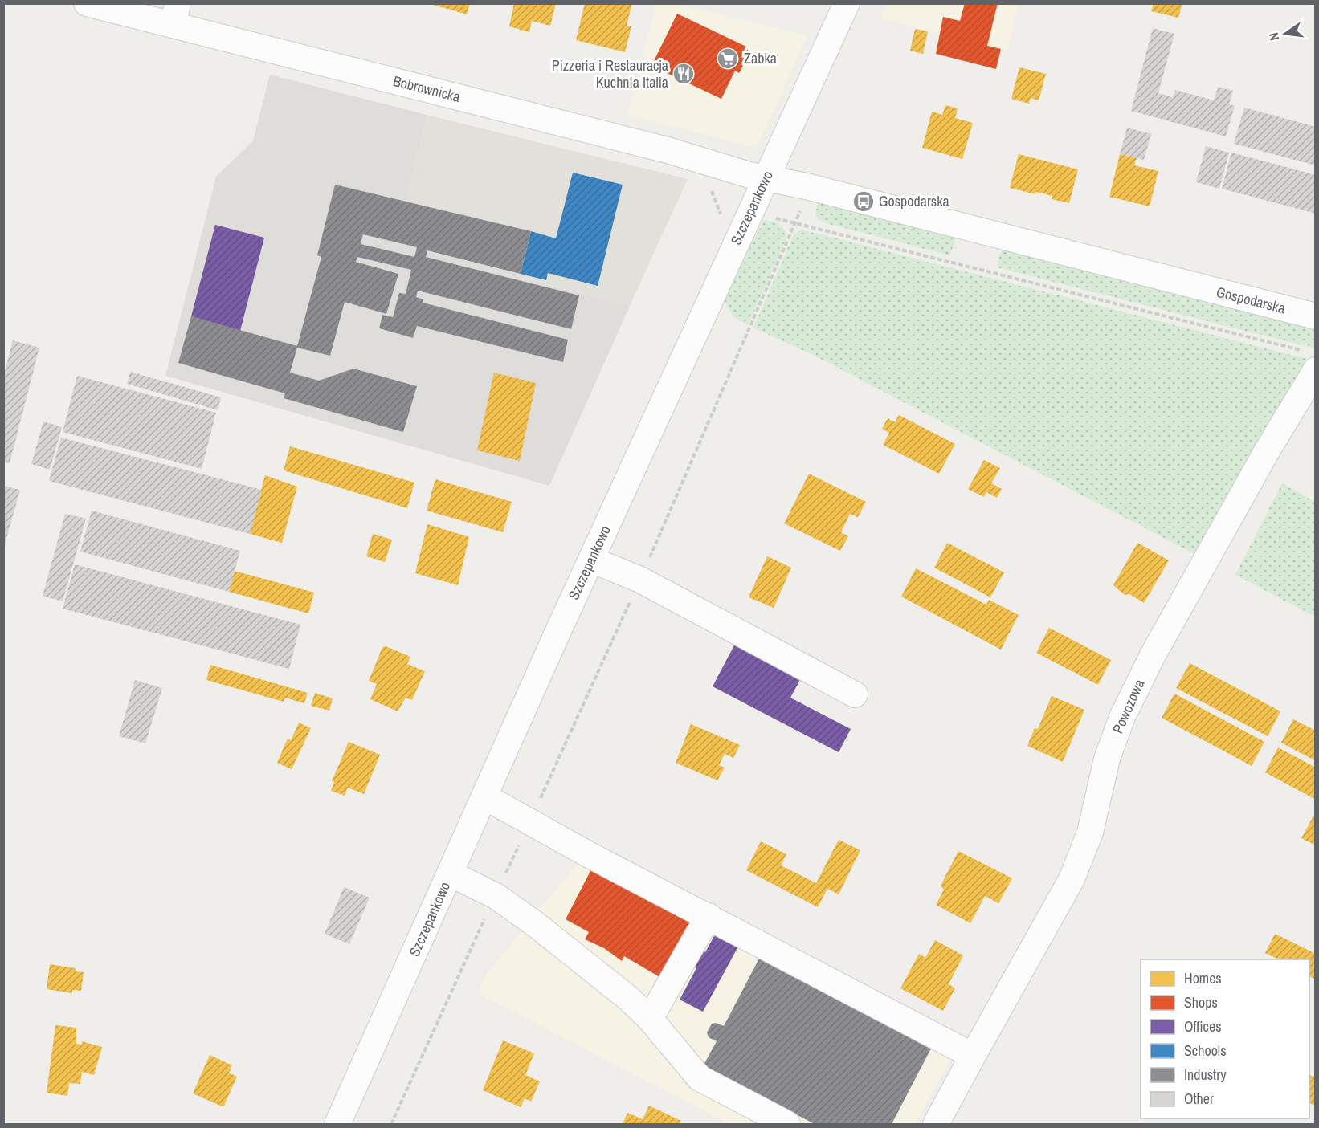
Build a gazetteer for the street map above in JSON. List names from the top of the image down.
{
  "streets": {
    "street": [
      "Bobrownicka",
      "Szczepankowo",
      "Gospodarska",
      "Powozowa"
    ]
  },
  "crossings": [
    ["Bobrownicka", "Szczepankowo"],
    ["Bobrownicka", "Gospodarska"],
    ["Szczepankowo", "Gospodarska"]
  ],
  "places": {
    "supermarket": ["Żabka"],
    "restaurant": ["Pizzeria i Restauracja Kuchnia Italia"],
    "bus stop": ["Gospodarska"]
  },
  "legend": [
    "Homes",
    "Shops",
    "Offices",
    "Schools",
    "Industry",
    "Other"
  ],
  "north": "left"
}
